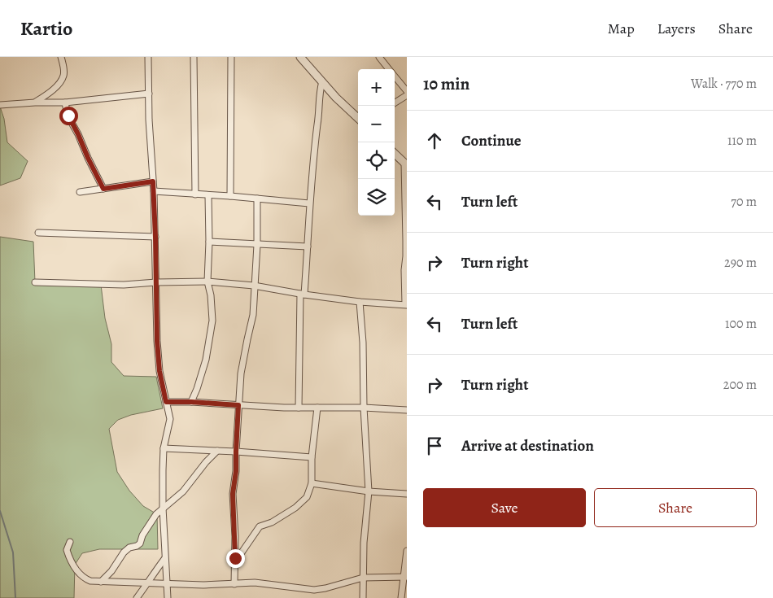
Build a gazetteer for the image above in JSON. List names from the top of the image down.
{
  "page": {
    "header": "Kartio",
    "nav": ["Map", "Layers", "Share"],
    "heading": ["10 min", "Walk · 770 m"],
    "map_buttons": ["+", "−"],
    "list": [
      ["Continue", "110 m"],
      ["Turn left", "70 m"],
      ["Turn right", "290 m"],
      ["Turn left", "100 m"],
      ["Turn right", "200 m"],
      "Arrive at destination"
    ],
    "buttons": ["Save", "Share"]
  }
}
